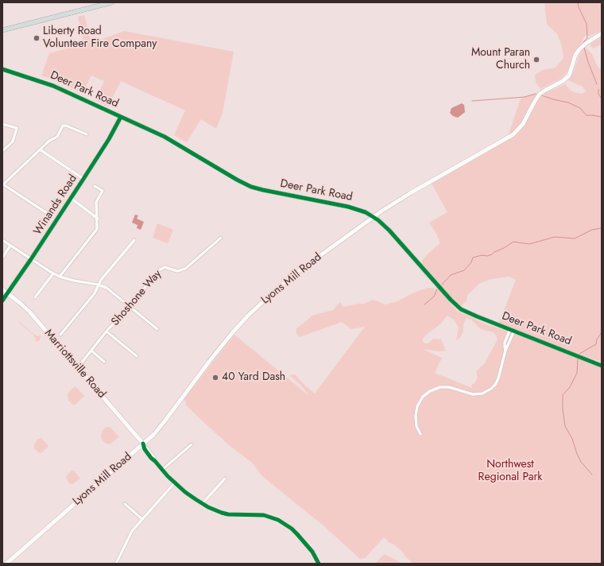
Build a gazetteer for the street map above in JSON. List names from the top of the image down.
{
  "streets": {
    "main road": [
      "Deer Park Road",
      "Winands Road",
      "Lyons Mill Road",
      "Marriottsville Road"
    ],
    "street": ["Shoshone Way"]
  },
  "crossings": [
    ["Deer Park Road", "Winands Road"],
    ["Deer Park Road", "Lyons Mill Road"],
    ["Winands Road", "Marriottsville Road"],
    ["Lyons Mill Road", "Marriottsville Road"],
    ["Shoshone Way", "Marriottsville Road"]
  ],
  "parks": ["Northwest Regional Park"],
  "places": ["Liberty Road Volunteer Fire Company", "Mount Paran Church", "40 Yard Dash"]
}
